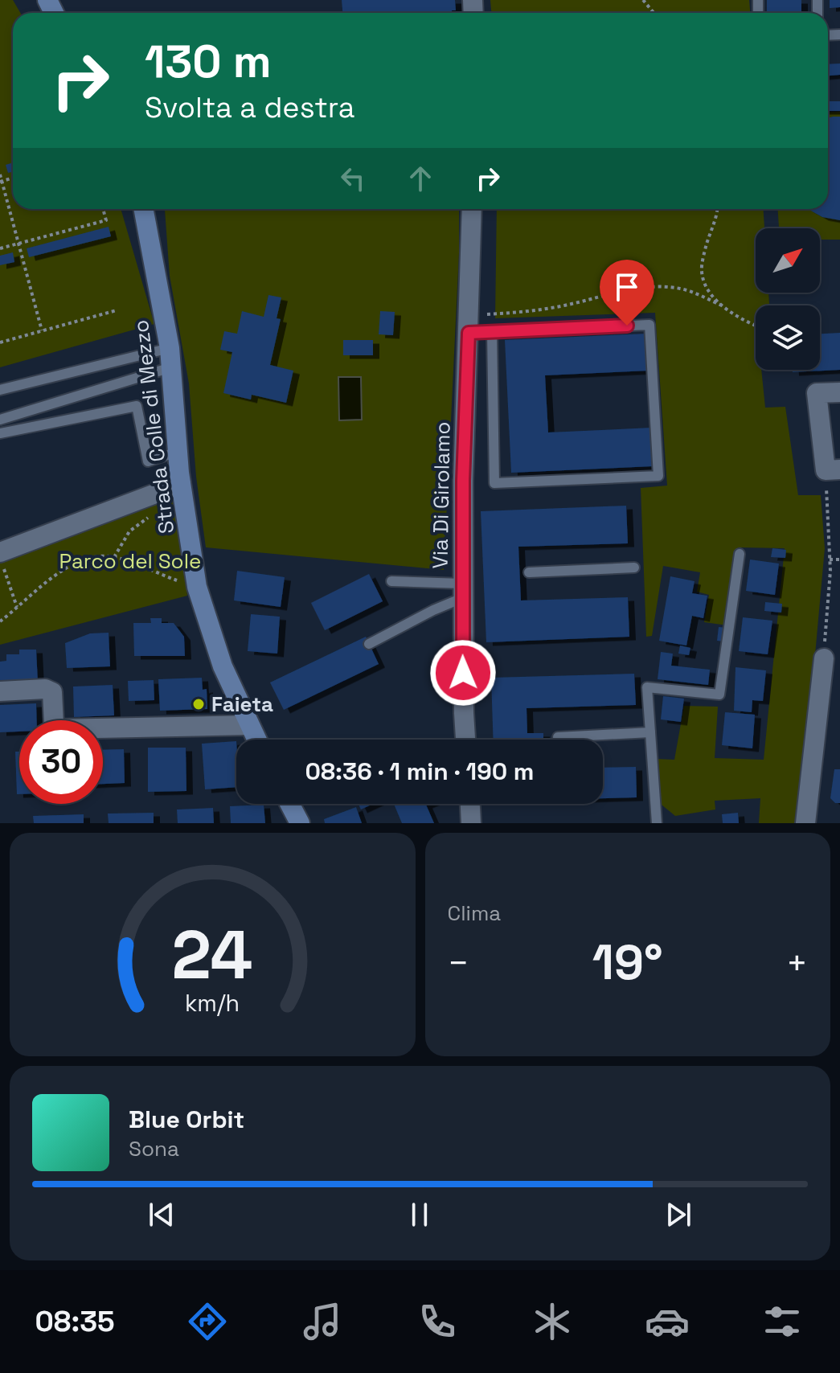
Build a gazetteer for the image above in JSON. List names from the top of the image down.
{
  "streets": {
    "street": ["Strada Colle di Mezzo", "Via Di Girolamo"]
  },
  "parks": ["Parco del Sole"],
  "places": ["Faieta"],
  "north": "top right",
  "page": {
    "turn": ["130 m", "Svolta a destra"],
    "limit": "30",
    "trip": "08:36 · 1 min · 190 m",
    "tile": "Clima",
    "heat": ["−", "19°", "+"],
    "song": ["Blue Orbit", "Sona"],
    "tabs": "08:35",
    "gauge": ["24", "km/h"]
  }
}
